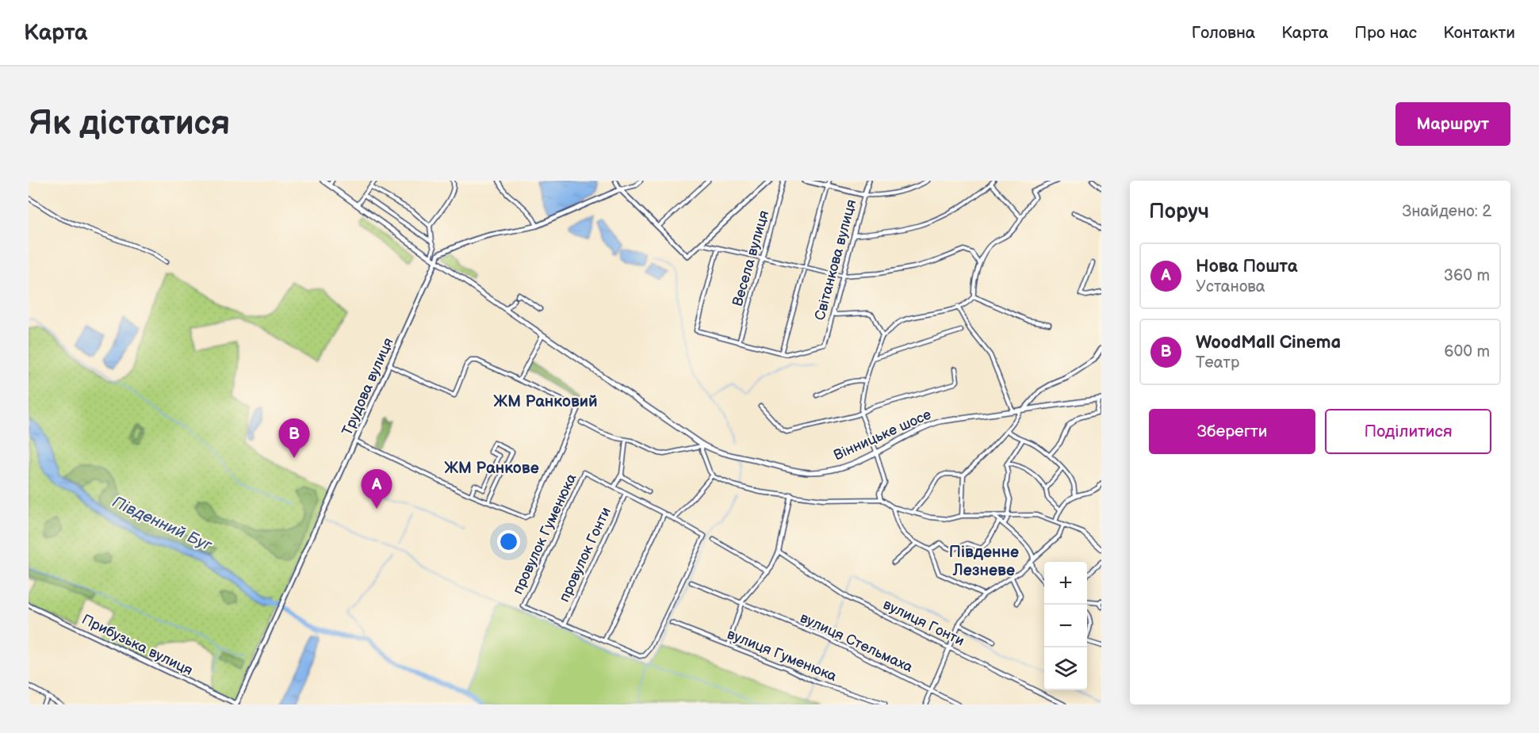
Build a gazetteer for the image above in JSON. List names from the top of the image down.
{
  "streets": {
    "main road": ["Вінницьке шосе"],
    "street": [
      "Весела вулиця",
      "Світанкова вулиця",
      "Трудова вулиця",
      "провулок Гуменюка",
      "провулок Гонти",
      "вулиця Гонти",
      "вулиця Стельмаха",
      "Прибузька вулиця",
      "вулиця Гуменюка"
    ]
  },
  "crossings": [
    ["Трудова вулиця", "Вінницьке шосе"],
    ["Трудова вулиця", "Прибузька вулиця"],
    ["провулок Гуменюка", "провулок Гонти"]
  ],
  "districts": ["ЖМ Ранковий", "ЖМ Ранкове", "Південне Лезневе"],
  "water": ["Південний Буг"],
  "page": {
    "header": "Карта",
    "nav": [
      "Головна",
      "Карта",
      "Про нас",
      "Контакти"
    ],
    "buttons": [
      "Маршрут",
      ["Зберегти", "Поділитися"]
    ],
    "title": "Як дістатися",
    "heading": ["Поруч", "Знайдено: 2"],
    "list": [
      {
        "mark": "A",
        "name": "Нова Пошта",
        "note": "Установа",
        "value": "360 m"
      },
      {
        "mark": "B",
        "name": "WoodMall Cinema",
        "note": "Театр",
        "value": "600 m"
      }
    ],
    "pins": ["B", "A"],
    "map_buttons": ["+", "−"]
  }
}
